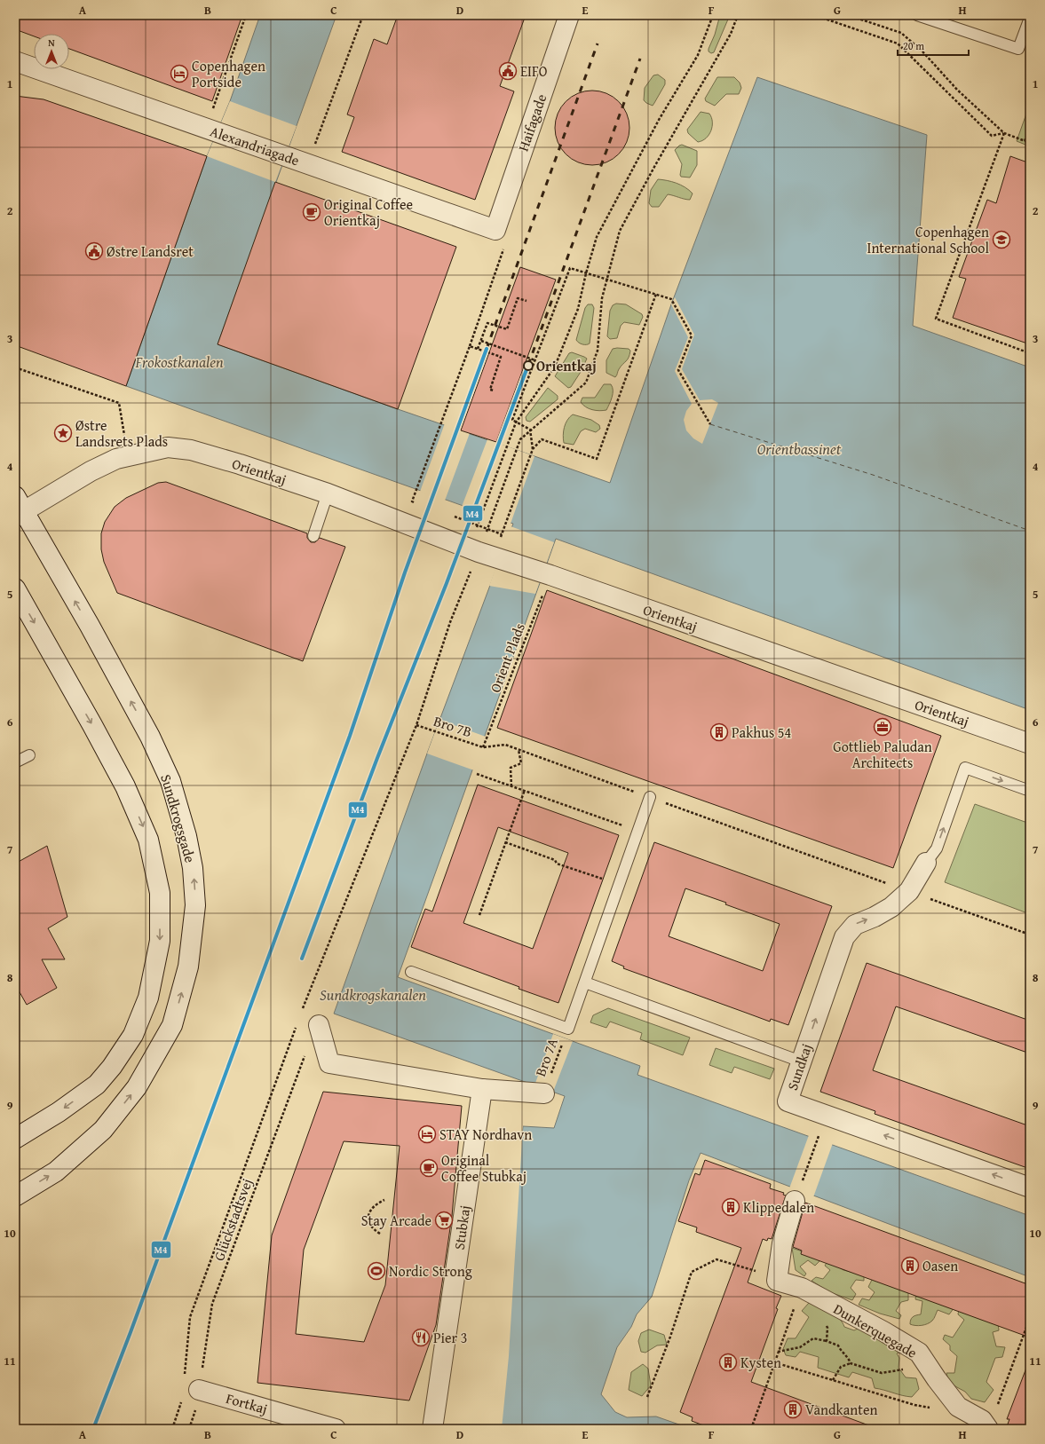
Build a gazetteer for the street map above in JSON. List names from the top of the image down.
{
  "streets": {
    "street": [
      "Haifagade",
      "Alexandriagade",
      "Orientkaj",
      "Sundkrogsgade",
      "Sundkaj",
      "Stubkaj",
      "Dunkerquegade",
      "Fortkaj"
    ],
    "path": [
      "Orient Plads",
      "Bro 7B",
      "Bro 7A",
      "Glückstadtsvej"
    ]
  },
  "crossings": [
    ["Haifagade", "Alexandriagade"],
    ["Orientkaj", "Orient Plads"],
    ["Orientkaj", "Sundkrogsgade"],
    ["Orient Plads", "Bro 7B"],
    ["Glückstadtsvej", "Fortkaj"]
  ],
  "one_way": ["Sundkrogsgade"],
  "water": ["Frokostkanalen", "Orientbassinet", "Sundkrogskanalen"],
  "places": {
    "public building": ["EIFO", "Østre Landsret"],
    "hotel": ["Copenhagen Portside", "STAY Nordhavn"],
    "cafe": ["Original Coffee Orientkaj", "Original Coffee Stubkaj"],
    "school or university": ["Copenhagen International School"],
    "other": ["Orientkaj"],
    "place": ["Østre Landsrets Plads"],
    "office": ["Gottlieb Paludan Architects"],
    "building": [
      "Pakhus 54",
      "Klippedalen",
      "Oasen",
      "Kysten",
      "Vandkanten"
    ],
    "supermarket": ["Stay Arcade"],
    "sports": ["Nordic Strong"],
    "restaurant": ["Pier 3"]
  },
  "lines": ["transit line M4"],
  "scale_bar": "20 m",
  "north": "top",
  "grid": {
    "columns": [
      "A",
      "B",
      "C",
      "D",
      "E",
      "F",
      "G",
      "H"
    ],
    "rows": [
      "1",
      "2",
      "3",
      "4",
      "5",
      "6",
      "7",
      "8",
      "9",
      "10",
      "11"
    ]
  }
}
